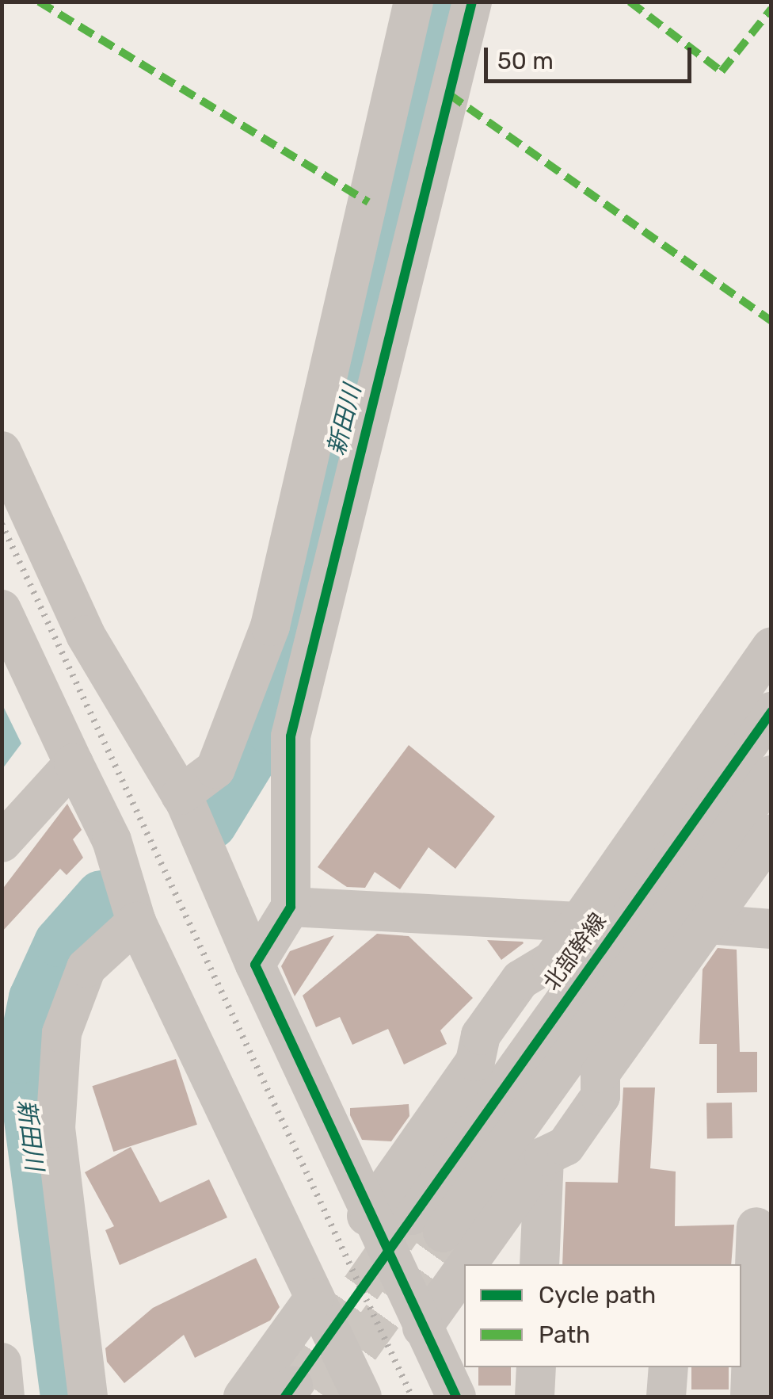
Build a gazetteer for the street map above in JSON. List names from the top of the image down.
{
  "streets": {
    "street": ["北部幹線"]
  },
  "water": ["新田川"],
  "legend": ["Cycle path", "Path"],
  "scale_bar": "50 m"
}
